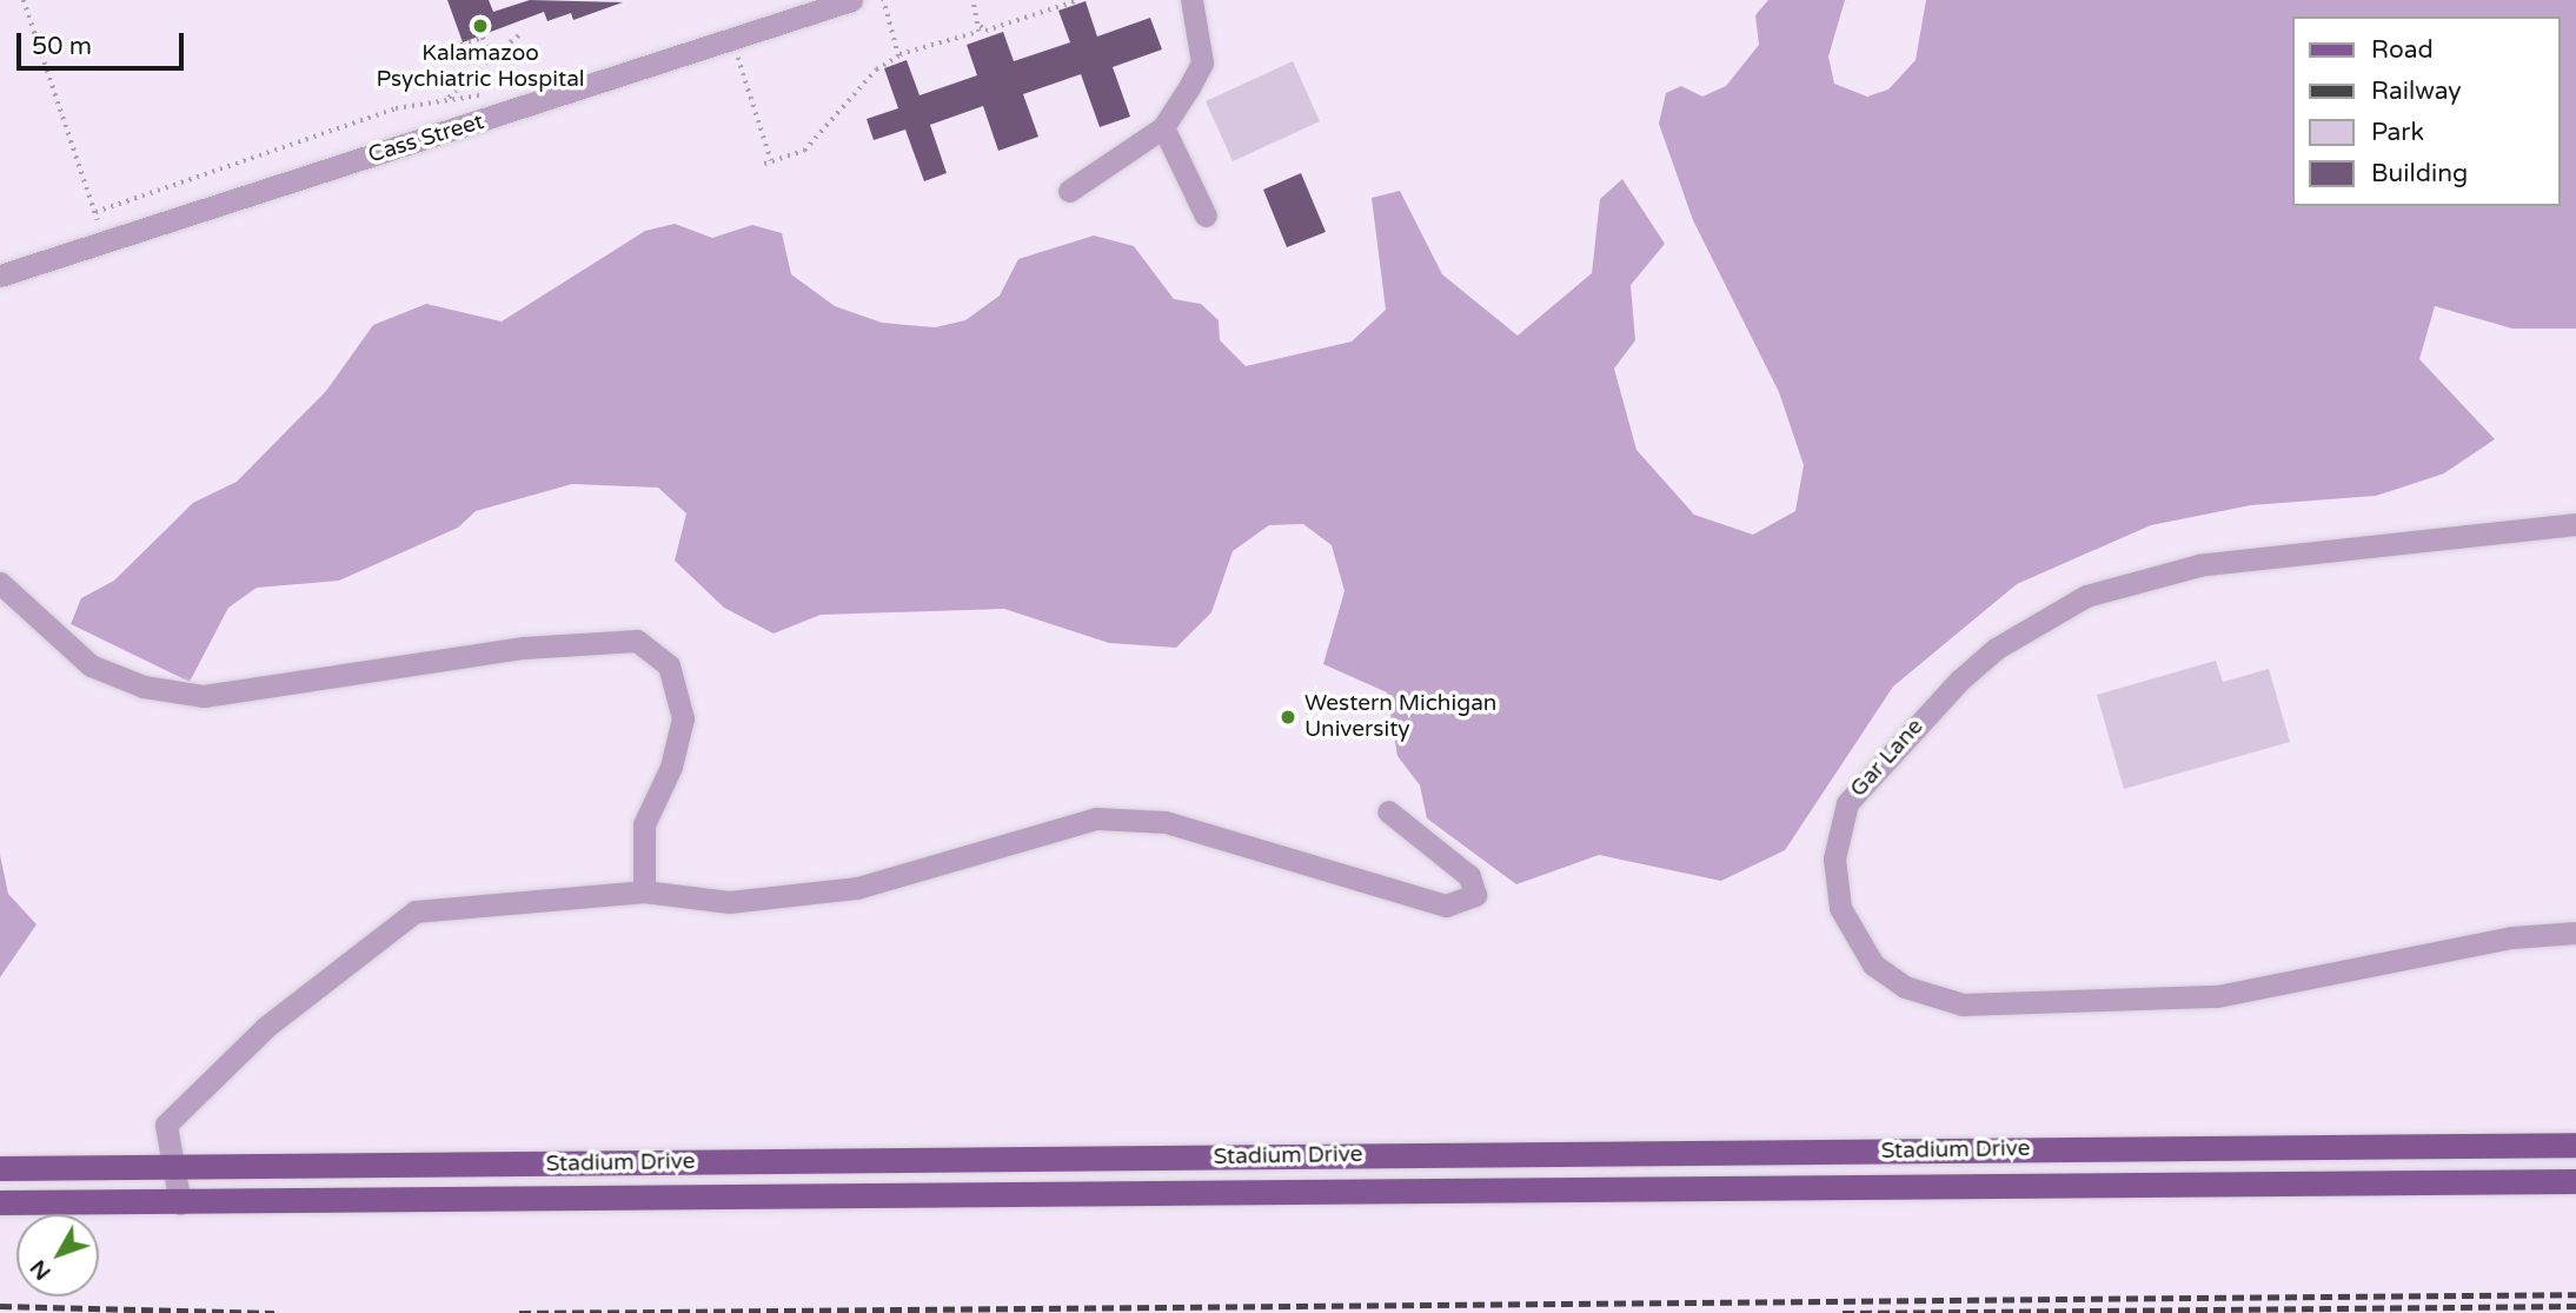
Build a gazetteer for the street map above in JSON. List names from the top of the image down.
{
  "streets": {
    "main road": ["Stadium Drive"],
    "street": ["Cass Street", "Gar Lane"]
  },
  "places": ["Kalamazoo Psychiatric Hospital", "Western Michigan University"],
  "legend": [
    "Road",
    "Railway",
    "Park",
    "Building"
  ],
  "scale_bar": "50 m",
  "north": "bottom left"
}
